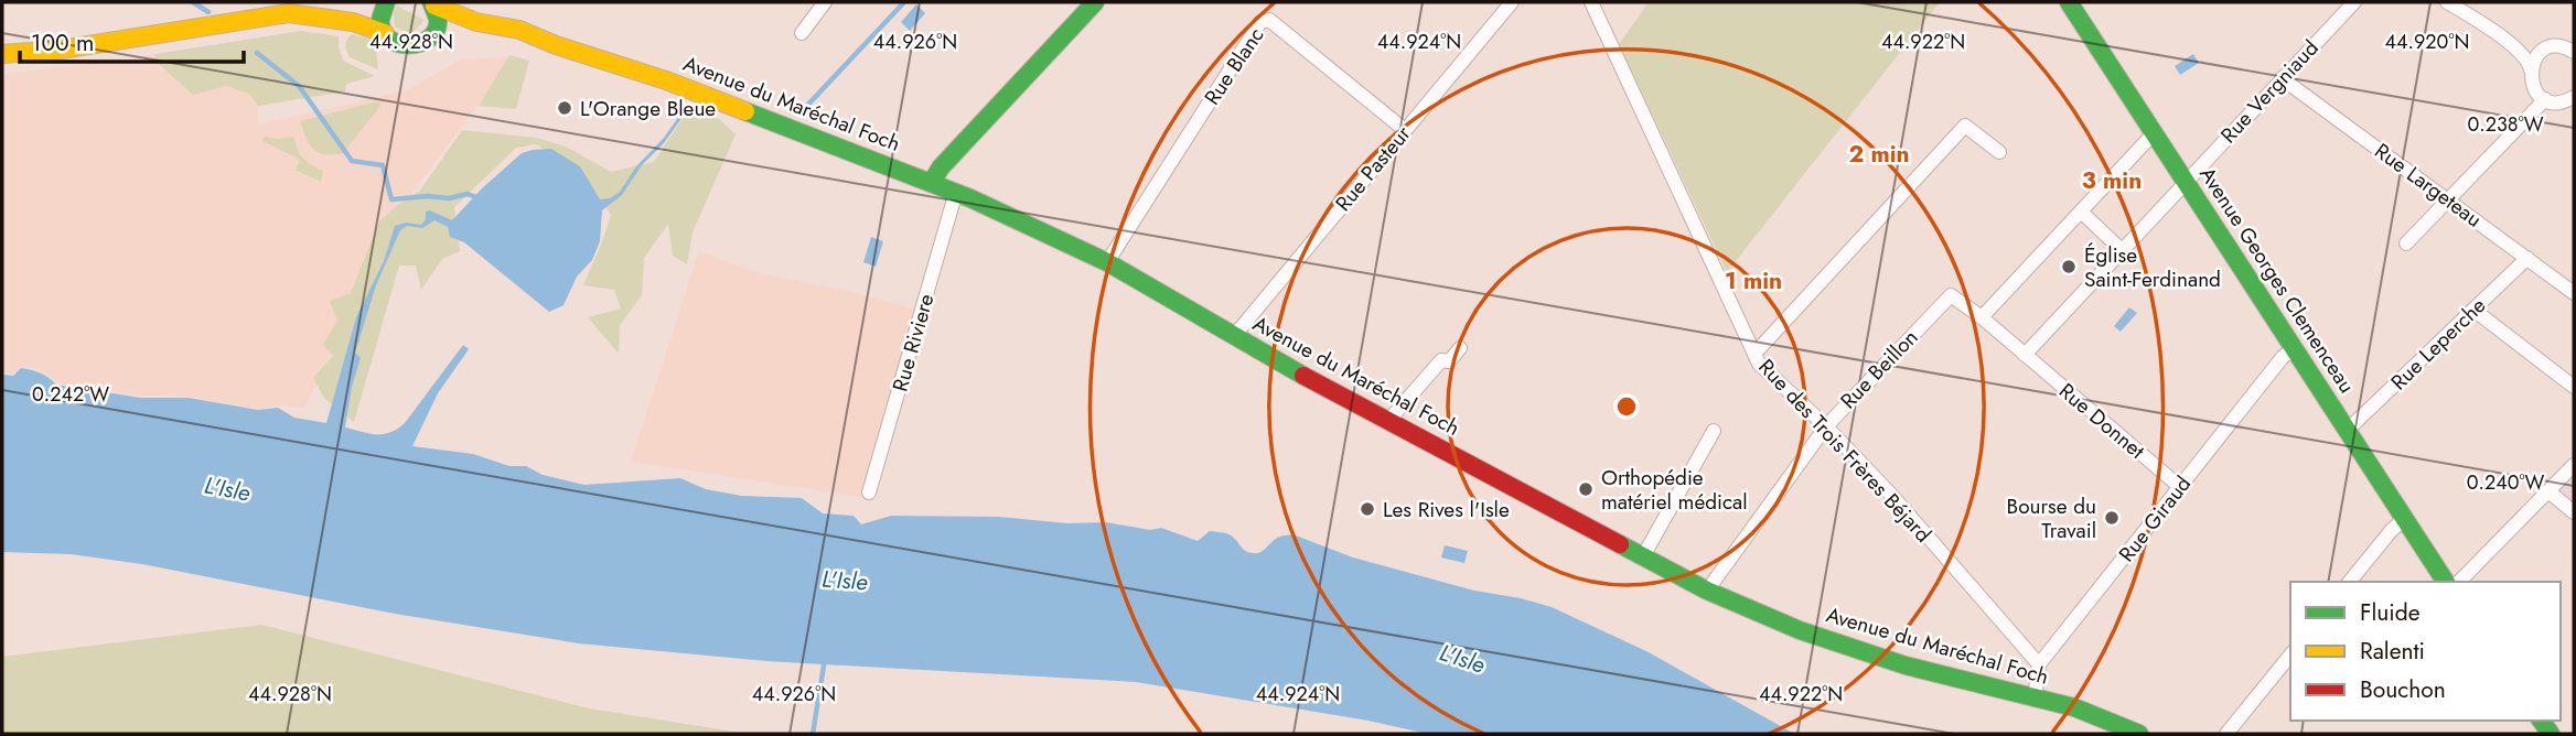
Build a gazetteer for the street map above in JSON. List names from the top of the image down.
{
  "streets": {
    "main road": ["Avenue du Maréchal Foch", "Avenue Georges Clemenceau"],
    "street": [
      "Rue Blanc",
      "Rue Vergniaud",
      "Rue Pasteur",
      "Rue Largeteau",
      "Rue Riviere",
      "Rue Leperche",
      "Rue Beillon",
      "Rue Donnet",
      "Rue des Trois Frères Béjard",
      "Rue Giraud"
    ]
  },
  "crossings": [
    ["Rue Blanc", "Avenue du Maréchal Foch"],
    ["Rue Blanc", "Rue Pasteur"],
    ["Rue Vergniaud", "Rue Largeteau"],
    ["Rue Vergniaud", "Avenue Georges Clemenceau"],
    ["Rue Vergniaud", "Rue Donnet"],
    ["Avenue du Maréchal Foch", "Rue Pasteur"],
    ["Avenue du Maréchal Foch", "Rue Riviere"],
    ["Avenue du Maréchal Foch", "Rue Beillon"],
    ["Avenue du Maréchal Foch", "Rue Giraud"],
    ["Rue Largeteau", "Rue Leperche"],
    ["Avenue Georges Clemenceau", "Rue Leperche"],
    ["Avenue Georges Clemenceau", "Rue Giraud"],
    ["Rue Beillon", "Rue Donnet"],
    ["Rue Beillon", "Rue des Trois Frères Béjard"],
    ["Rue Donnet", "Rue Giraud"],
    ["Rue des Trois Frères Béjard", "Rue Giraud"]
  ],
  "water": ["L'Isle"],
  "places": [
    "L'Orange Bleue",
    "Église Saint-Ferdinand",
    "Orthopédie matériel médical",
    "Les Rives l'Isle",
    "Bourse du Travail"
  ],
  "legend": ["Fluide", "Ralenti", "Bouchon"],
  "scale_bar": "100 m",
  "coordinates": [
    "44.928°N",
    "44.926°N",
    "44.924°N",
    "44.922°N",
    "44.920°N",
    "0.238°W",
    "0.242°W",
    "0.240°W"
  ],
  "rings": ["2 min", "3 min", "1 min"]
}
